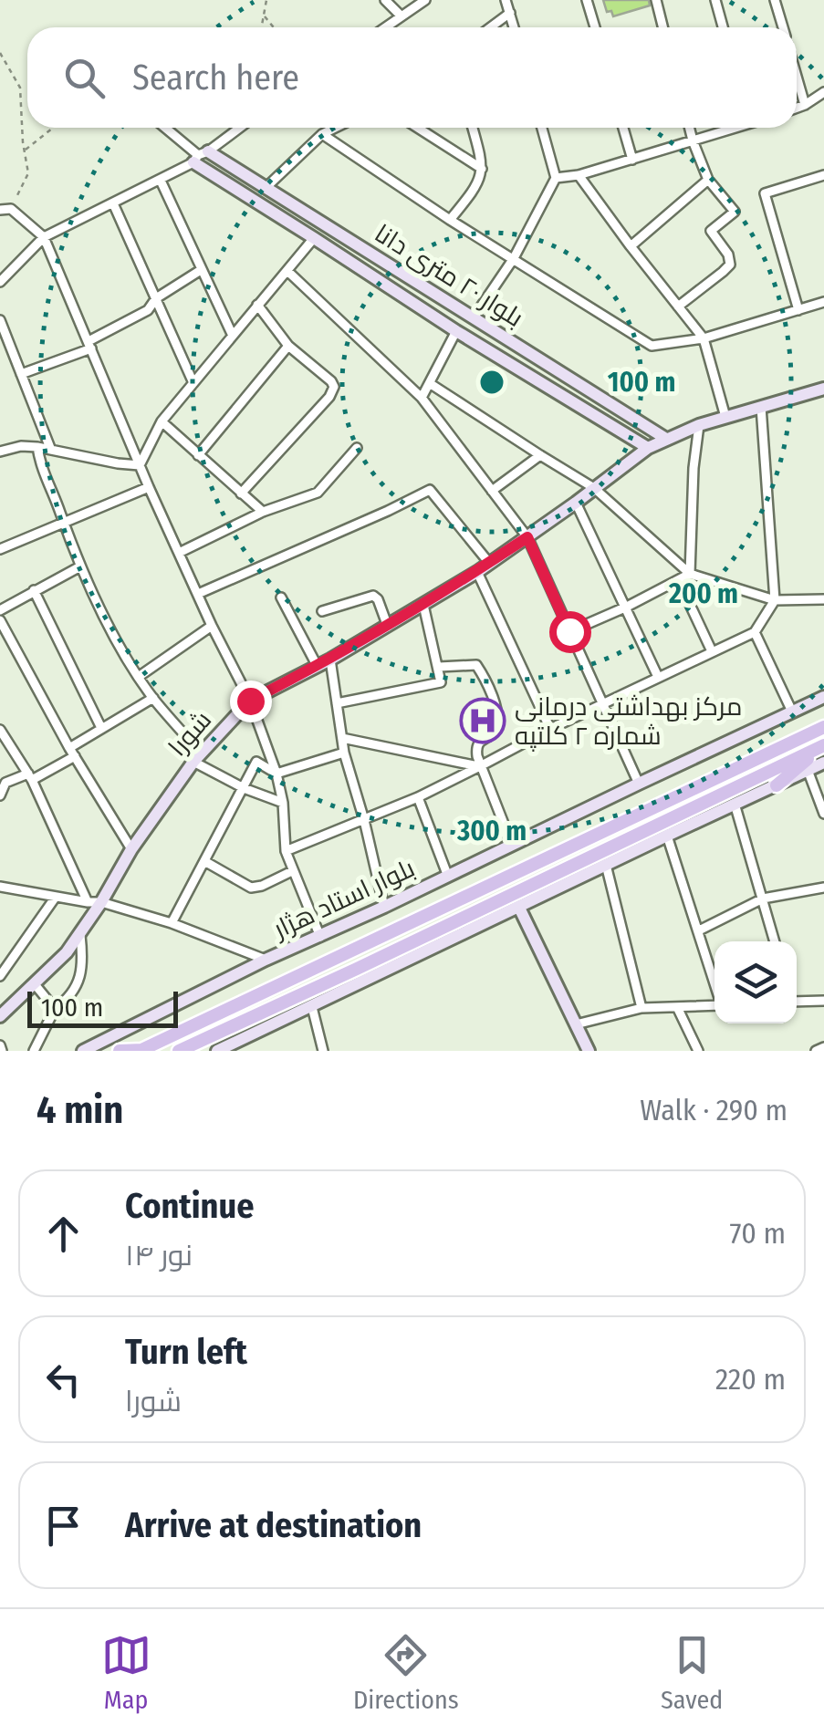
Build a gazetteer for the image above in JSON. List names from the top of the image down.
{
  "streets": {
    "main road": ["بلوار استاد هژار"],
    "street": ["بلوار ۲۰ متری دانا", "شورا"]
  },
  "crossings": [
    ["بلوار ۲۰ متری دانا", "شورا"]
  ],
  "places": {
    "hospital": ["مرکز بهداشتی درمانی شماره ۲ کلتپه"]
  },
  "scale_bar": "100 m",
  "page": {
    "search": "Search here",
    "scale": "100 m",
    "heading": ["4 min", "Walk · 290 m"],
    "list": [
      ["Continue", "نور ۱۴", "70 m"],
      ["Turn left", "شورا", "220 m"],
      "Arrive at destination"
    ],
    "nav": ["Map", "Directions", "Saved"]
  },
  "rings": ["100 m", "200 m", "300 m"]
}
